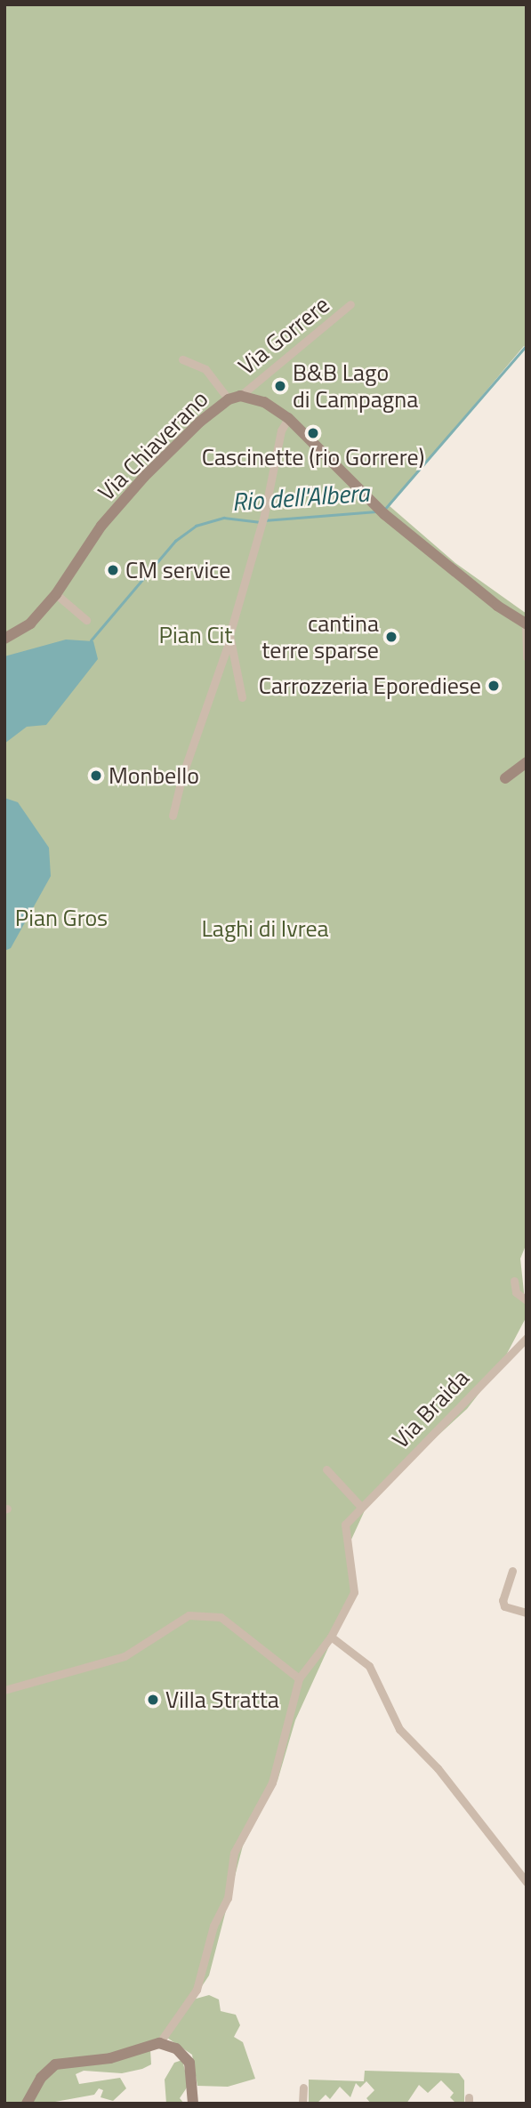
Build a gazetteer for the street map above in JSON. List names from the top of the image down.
{
  "streets": {
    "street": ["Via Gorrere", "Via Chiaverano", "Via Braida"]
  },
  "crossings": [
    ["Via Gorrere", "Via Chiaverano"]
  ],
  "water": ["Rio dell'Albera"],
  "parks": ["Pian Cit", "Pian Gros", "Laghi di Ivrea"],
  "places": [
    "B&B Lago di Campagna",
    "Cascinette (rio Gorrere)",
    "CM service",
    "cantina terre sparse",
    "Carrozzeria Eporediese",
    "Monbello",
    "Villa Stratta"
  ]
}
